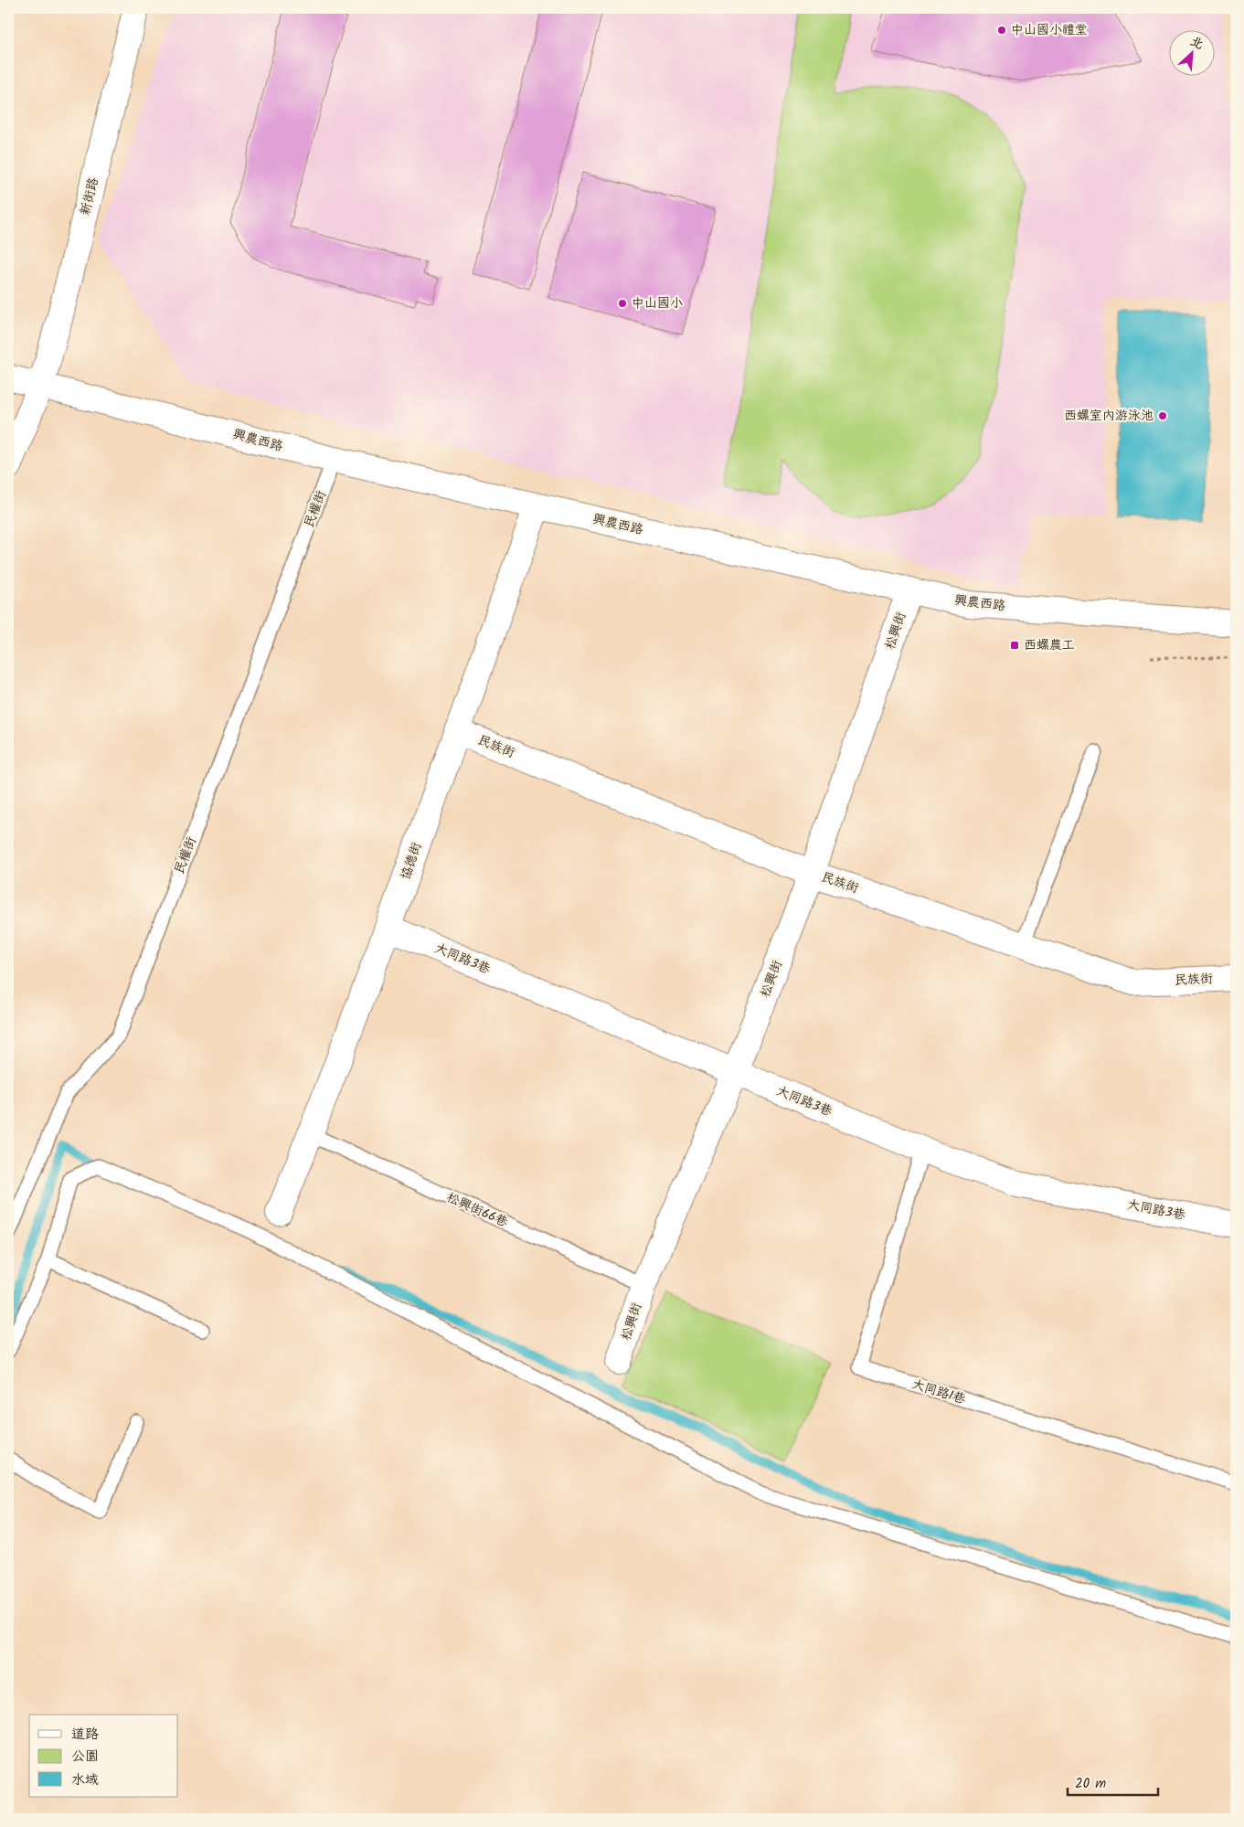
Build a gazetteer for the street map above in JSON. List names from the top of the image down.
{
  "streets": {
    "street": [
      "新街路",
      "興農西路",
      "松興街",
      "民族街",
      "協德街",
      "大同路3巷"
    ],
    "lane": ["民權街", "松興街66巷", "大同路1巷"]
  },
  "crossings": [
    ["新街路", "興農西路"],
    ["興農西路", "民權街"],
    ["興農西路", "松興街"],
    ["興農西路", "協德街"],
    ["松興街", "民族街"],
    ["松興街", "大同路3巷"],
    ["松興街", "松興街66巷"],
    ["民族街", "協德街"],
    ["協德街", "大同路3巷"],
    ["協德街", "松興街66巷"],
    ["大同路3巷", "大同路1巷"]
  ],
  "places": {
    "other": ["中山國小禮堂", "中山國小", "西螺室內游泳池"],
    "transit": ["西螺農工"]
  },
  "legend": ["道路", "公園", "水域"],
  "scale_bar": "20 m",
  "north": "top right"
}
